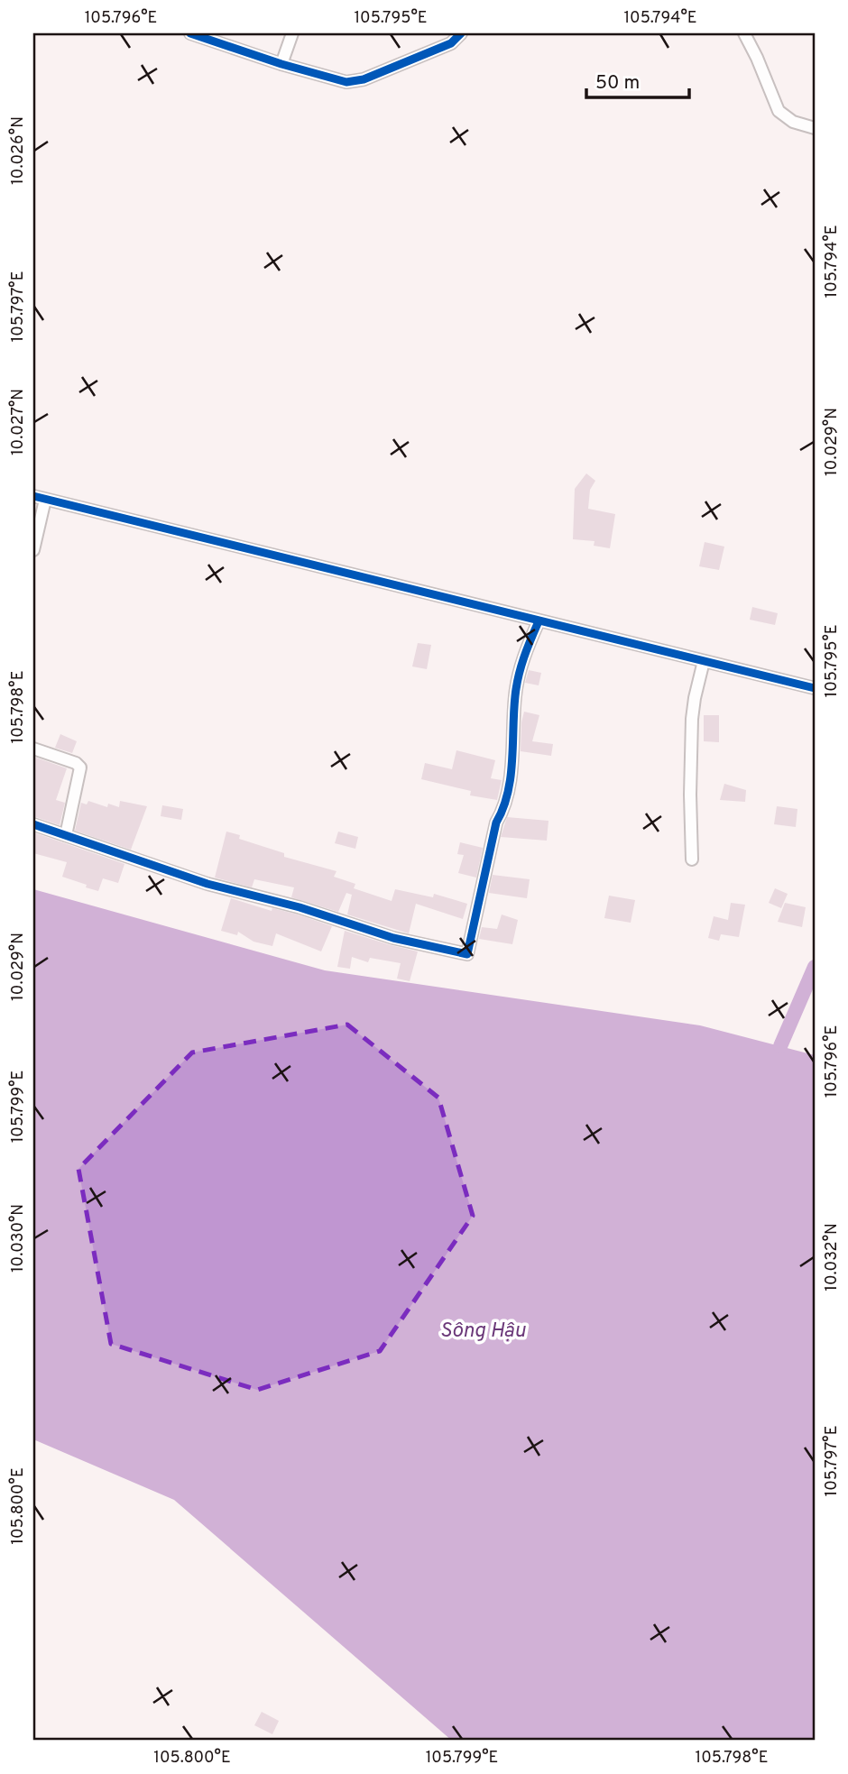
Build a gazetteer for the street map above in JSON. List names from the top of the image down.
{
  "water": ["Sông Hậu"],
  "scale_bar": "50 m",
  "coordinates": [
    "105.796°E",
    "105.795°E",
    "105.794°E",
    "10.026°N",
    "105.797°E",
    "10.027°N",
    "10.029°N",
    "105.798°E",
    "105.799°E",
    "10.030°N",
    "10.032°N",
    "105.800°E"
  ]
}
